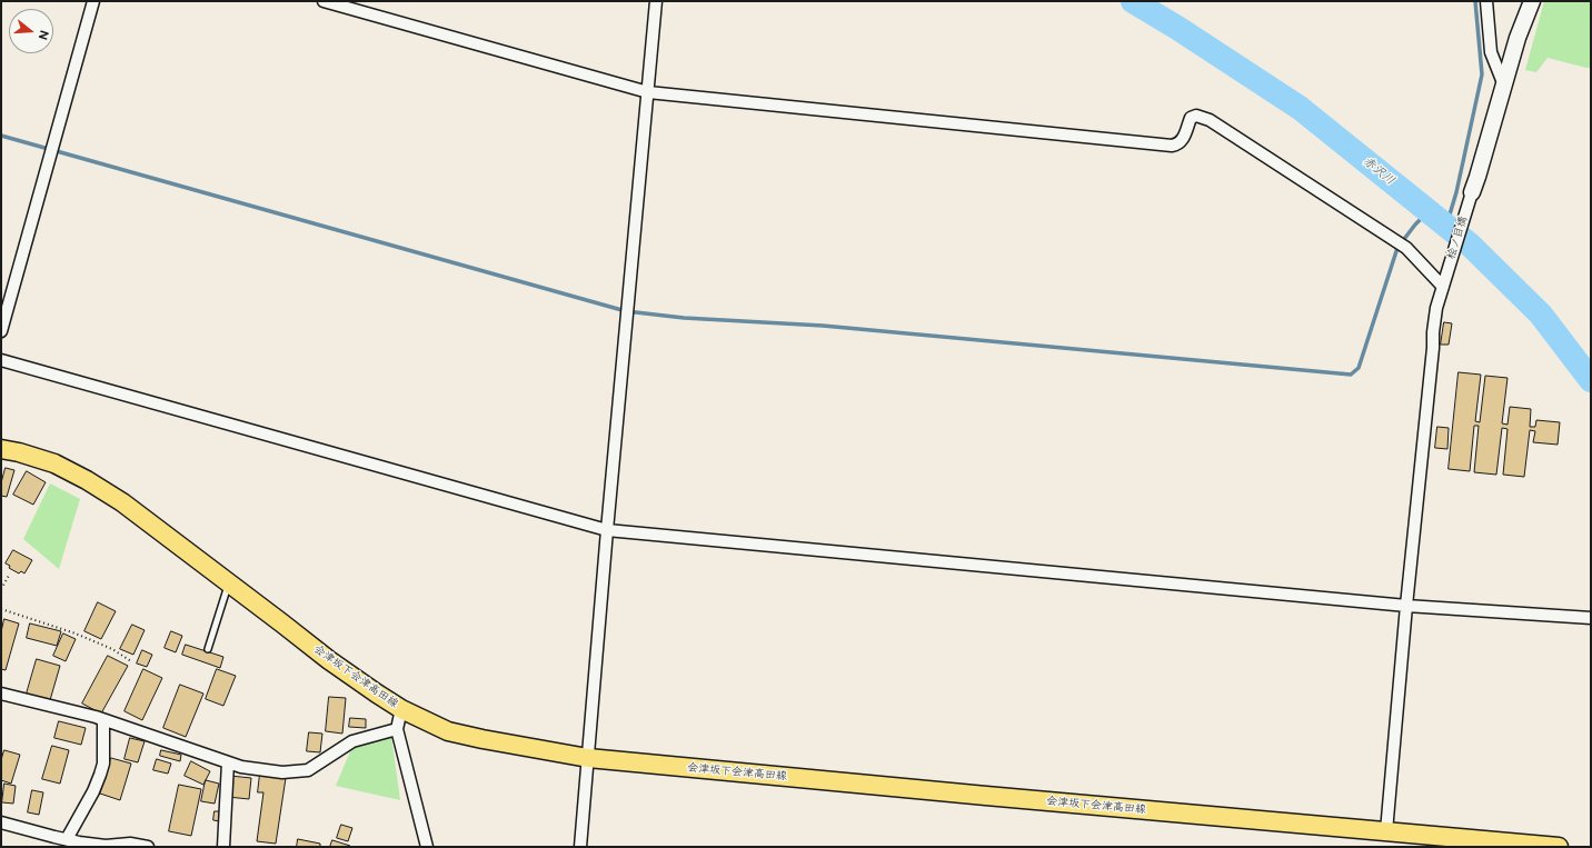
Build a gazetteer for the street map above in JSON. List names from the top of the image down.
{
  "streets": {
    "main road": ["会津坂下会津高田線"],
    "street": ["桧ノ目橋"]
  },
  "crossings": [
    ["桧ノ目橋", "会津坂下会津高田線"]
  ],
  "water": ["赤沢川"],
  "north": "right"
}
